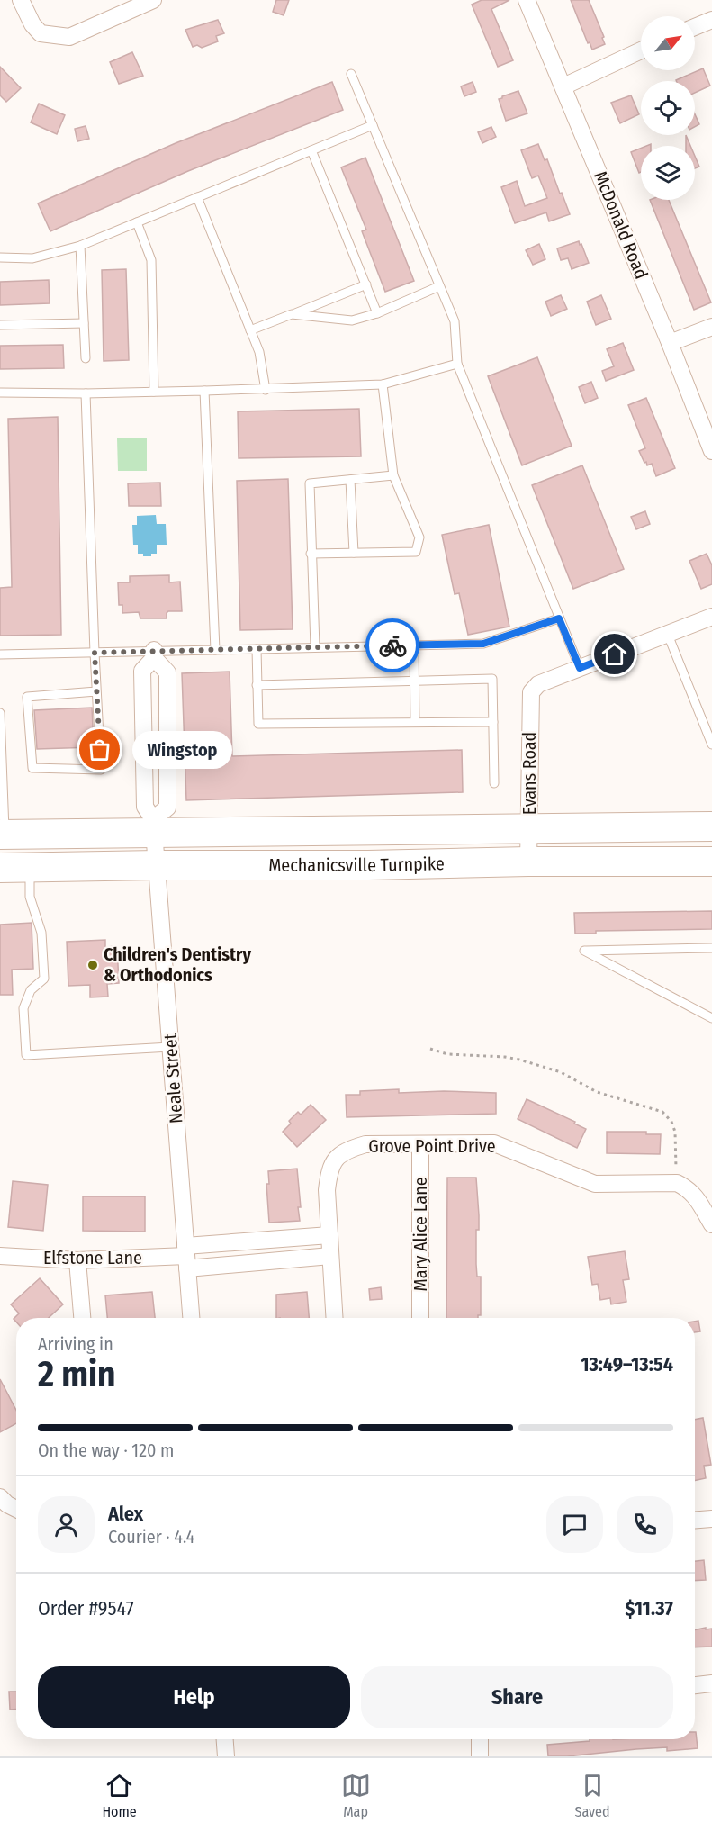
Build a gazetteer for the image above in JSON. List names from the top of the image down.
{
  "streets": {
    "highway": ["Mechanicsville Turnpike"],
    "street": [
      "McDonald Road",
      "Evans Road",
      "Neale Street",
      "Grove Point Drive",
      "Mary Alice Lane",
      "Elfstone Lane"
    ]
  },
  "crossings": [
    ["Evans Road", "Mechanicsville Turnpike"],
    ["Mechanicsville Turnpike", "Neale Street"],
    ["Neale Street", "Elfstone Lane"],
    ["Grove Point Drive", "Mary Alice Lane"]
  ],
  "places": ["Wingstop", "Children's Dentistry & Orthodonics"],
  "north": "top right",
  "page": {
    "bubble": "Wingstop",
    "heading": ["2 min", "Arriving in", "13:49–13:54"],
    "panel": [
      "Alex",
      "Courier · 4.4",
      "Order #9547",
      "$11.37"
    ],
    "bar": "On the way · 120 m",
    "buttons": ["Help", "Share"],
    "tabs": ["Home", "Map", "Saved"]
  }
}
